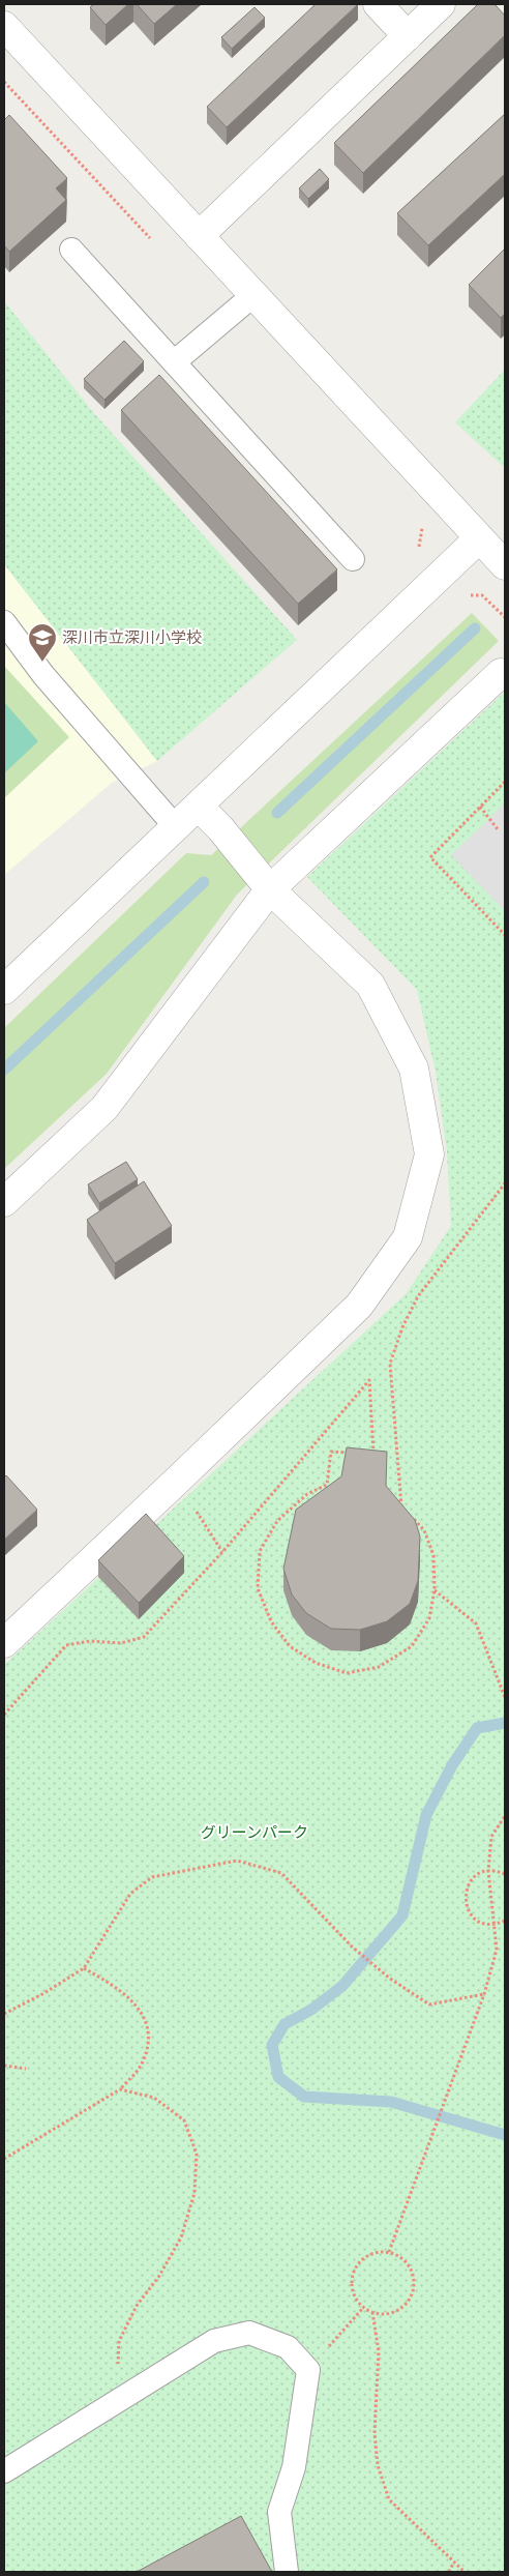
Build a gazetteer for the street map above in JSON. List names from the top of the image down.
{
  "parks": ["グリーンパーク"],
  "places": {
    "school or university": ["深川市立深川小学校"]
  }
}
